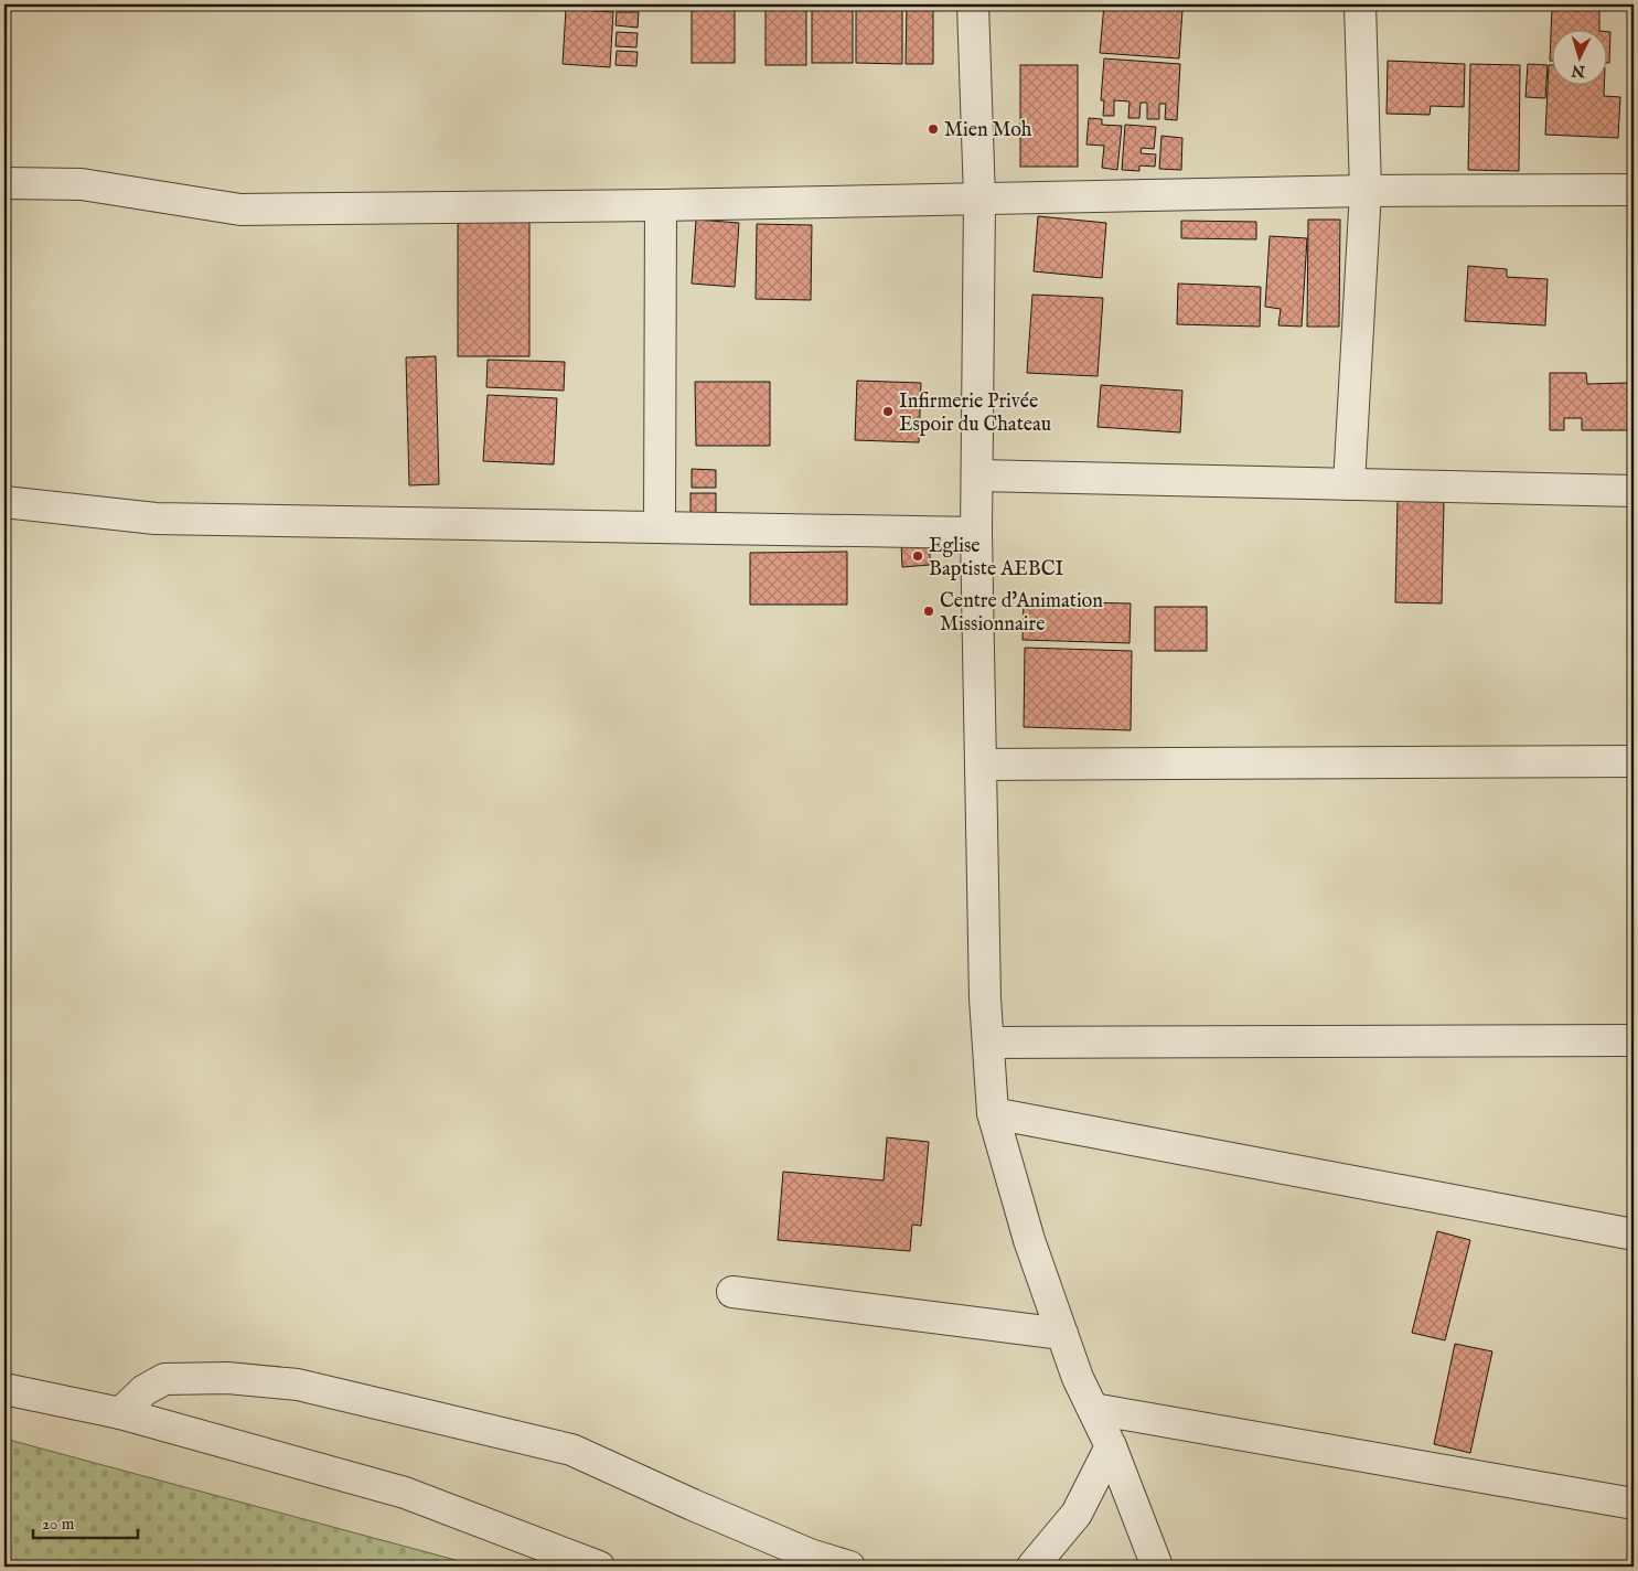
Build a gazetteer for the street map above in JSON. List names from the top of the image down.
{
  "places": [
    "Mien Moh",
    "Infirmerie Privée Espoir du Chateau",
    "Eglise Baptiste AEBCI",
    "Centre d'Animation Missionnaire"
  ],
  "scale_bar": "20 m",
  "north": "bottom"
}
